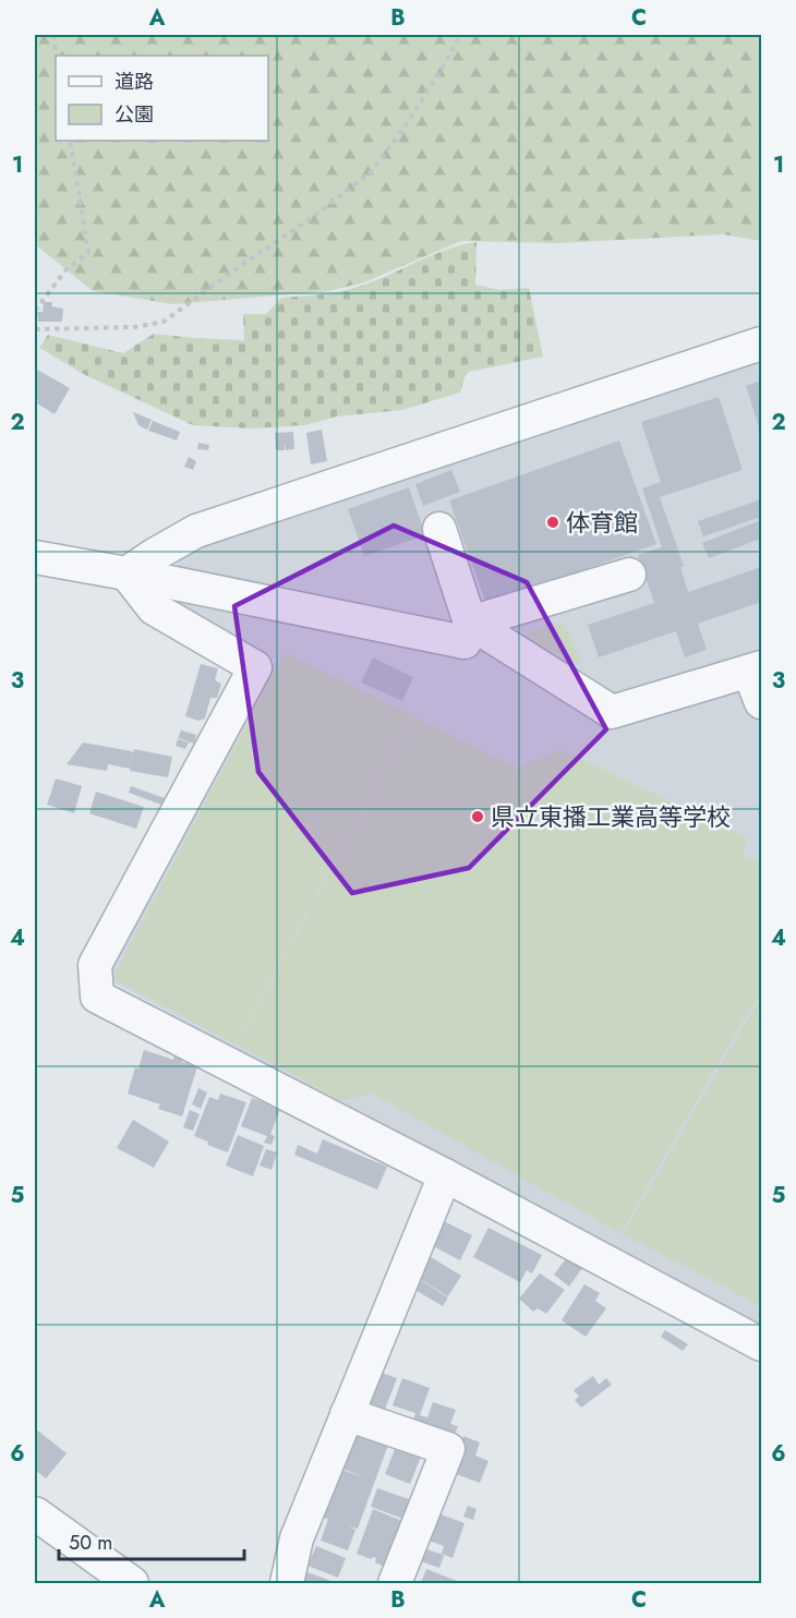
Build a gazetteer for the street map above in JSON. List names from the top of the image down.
{
  "places": ["体育館", "県立東播工業高等学校"],
  "legend": ["道路", "公園"],
  "scale_bar": "50 m",
  "grid": {
    "columns": ["A", "B", "C"],
    "rows": [
      "1",
      "2",
      "3",
      "4",
      "5",
      "6"
    ]
  }
}
